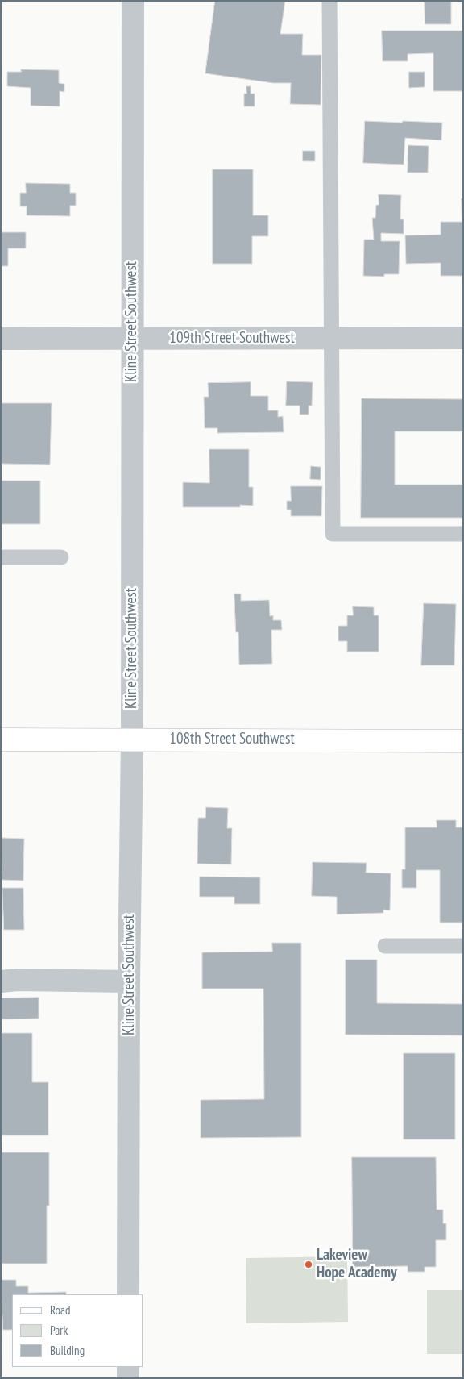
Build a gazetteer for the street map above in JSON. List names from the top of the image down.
{
  "streets": {
    "street": ["Kline Street Southwest", "109th Street Southwest", "108th Street Southwest"]
  },
  "crossings": [
    ["Kline Street Southwest", "109th Street Southwest"],
    ["Kline Street Southwest", "108th Street Southwest"]
  ],
  "places": ["Lakeview Hope Academy"],
  "legend": ["Road", "Park", "Building"]
}
